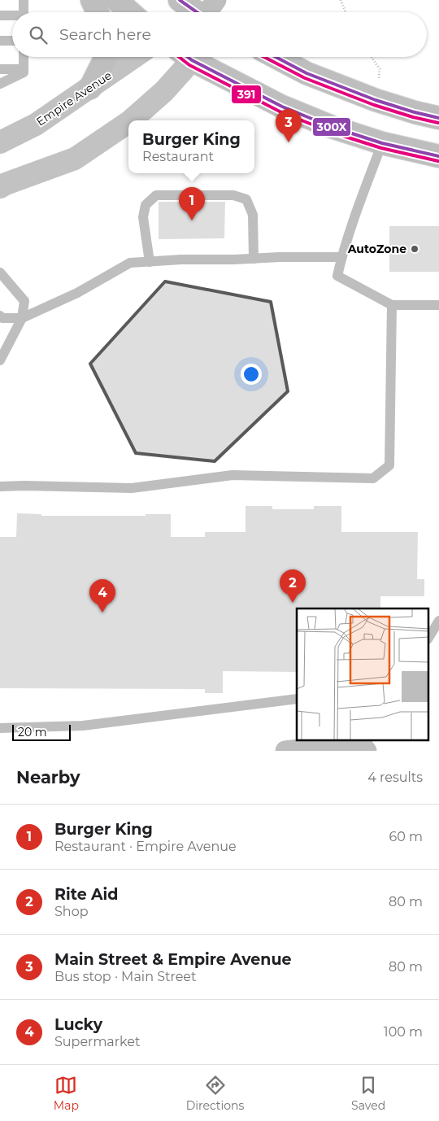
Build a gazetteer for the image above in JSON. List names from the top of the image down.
{
  "streets": {
    "main road": ["Empire Avenue"]
  },
  "places": ["AutoZone"],
  "lines": ["transit line 300X", "transit line 391"],
  "scale_bar": "20 m",
  "page": {
    "search": "Search here",
    "pins": [
      "3",
      "1",
      "2",
      "4"
    ],
    "popup": ["Burger King", "Restaurant"],
    "scale": "20 m",
    "heading": ["Nearby", "4 results"],
    "list": [
      {
        "mark": "1",
        "name": "Burger King",
        "note": "Restaurant · Empire Avenue",
        "value": "60 m"
      },
      {
        "mark": "2",
        "name": "Rite Aid",
        "note": "Shop",
        "value": "80 m"
      },
      {
        "mark": "3",
        "name": "Main Street & Empire Avenue",
        "note": "Bus stop · Main Street",
        "value": "80 m"
      },
      {
        "mark": "4",
        "name": "Lucky",
        "note": "Supermarket",
        "value": "100 m"
      }
    ],
    "nav": ["Map", "Directions", "Saved"]
  }
}
